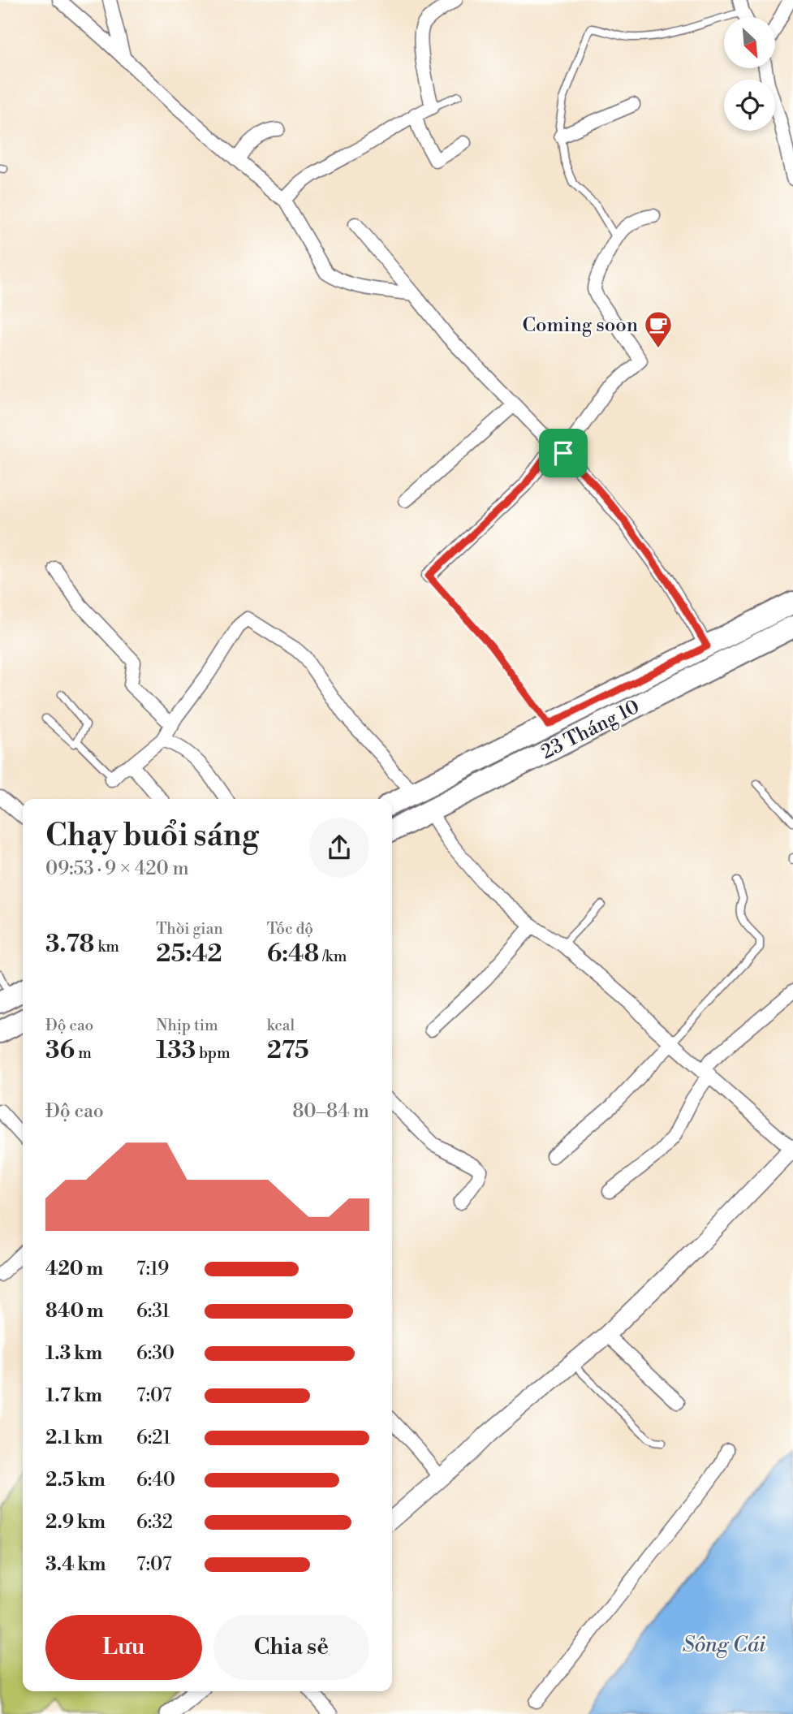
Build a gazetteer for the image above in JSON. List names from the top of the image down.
{
  "streets": {
    "main road": ["23 Tháng 10"]
  },
  "water": ["Sông Cái"],
  "places": {
    "cafe": ["Coming soon"]
  },
  "north": "bottom right",
  "page": {
    "heading": ["Chạy buổi sáng", "09:53 · 9 × 420 m"],
    "stats": [
      ["3.78 km"],
      ["Thời gian", "25:42"],
      ["Tốc độ", "6:48 /km"],
      ["Độ cao", "36 m"],
      ["Nhịp tim", "133 bpm"],
      ["kcal", "275"]
    ],
    "chart": ["Độ cao", "80–84 m"],
    "list": [
      {
        "name": "420 m",
        "note": "7:19"
      },
      {
        "name": "840 m",
        "note": "6:31"
      },
      {
        "name": "1.3 km",
        "note": "6:30"
      },
      {
        "name": "1.7 km",
        "note": "7:07"
      },
      {
        "name": "2.1 km",
        "note": "6:21"
      },
      {
        "name": "2.5 km",
        "note": "6:40"
      },
      {
        "name": "2.9 km",
        "note": "6:32"
      },
      {
        "name": "3.4 km",
        "note": "7:07"
      }
    ],
    "buttons": ["Lưu", "Chia sẻ"]
  }
}
